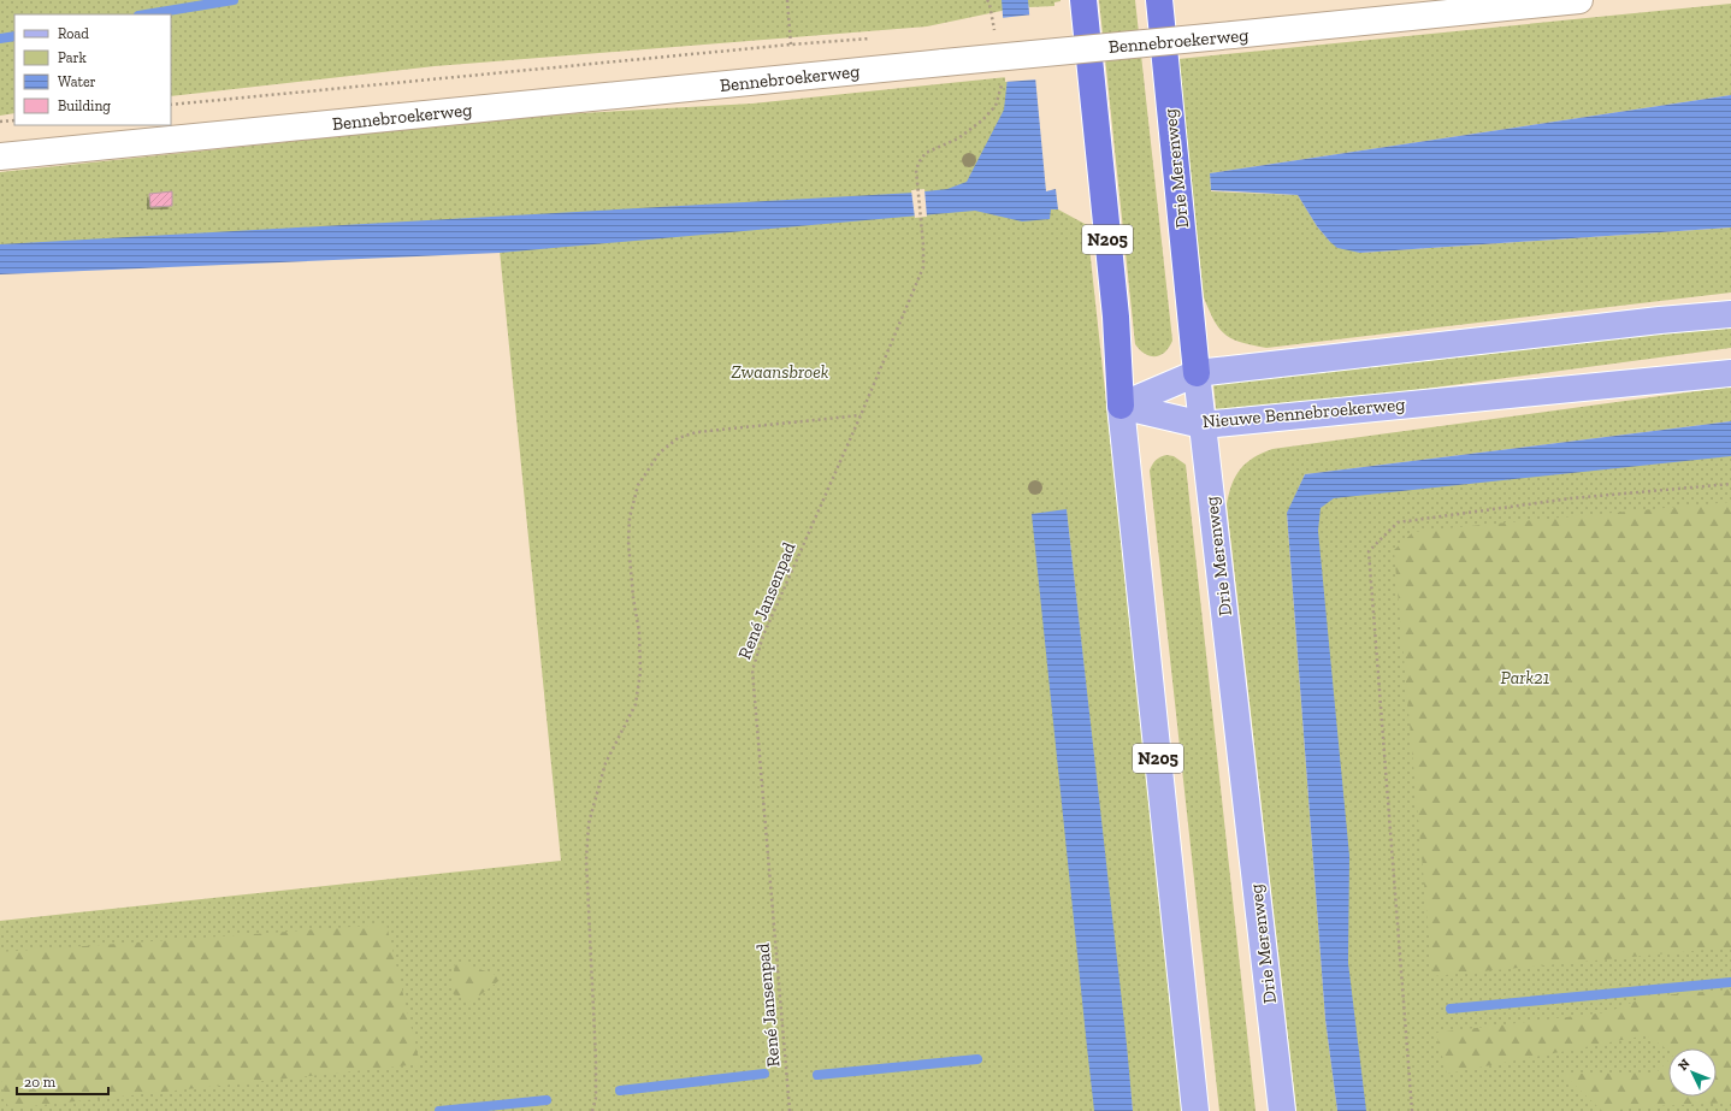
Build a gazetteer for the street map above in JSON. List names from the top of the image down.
{
  "streets": {
    "highway": ["Drie Merenweg", "N205"],
    "main road": ["Nieuwe Bennebroekerweg"],
    "street": ["Bennebroekerweg"],
    "path": ["René Jansenpad"]
  },
  "crossings": [
    ["Drie Merenweg", "Nieuwe Bennebroekerweg"],
    ["N205", "Nieuwe Bennebroekerweg"]
  ],
  "parks": ["Zwaansbroek", "Park21"],
  "legend": [
    "Road",
    "Park",
    "Water",
    "Building"
  ],
  "scale_bar": "20 m",
  "north": "top left"
}
